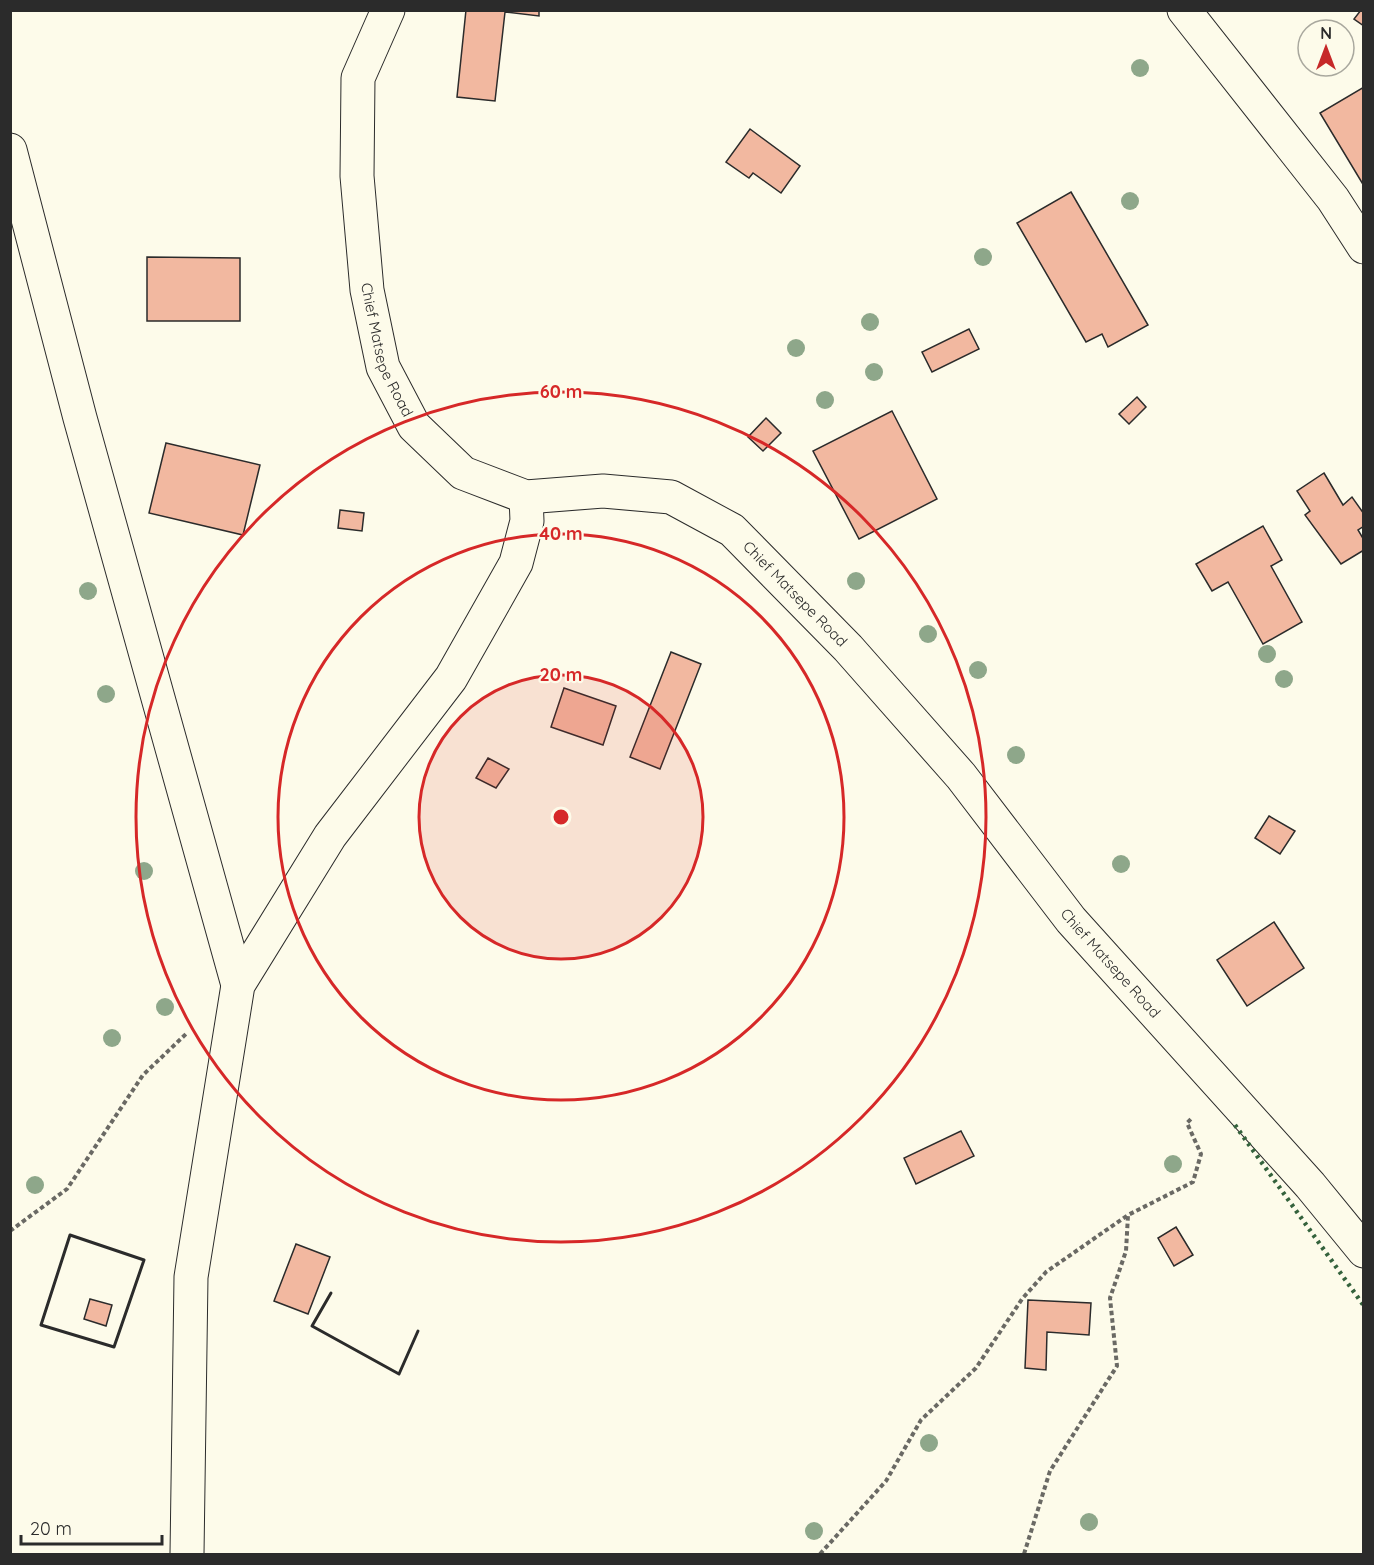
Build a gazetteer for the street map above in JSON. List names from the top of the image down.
{
  "streets": {
    "street": ["Chief Matsepe Road"]
  },
  "scale_bar": "20 m",
  "north": "top",
  "rings": ["60 m", "40 m", "20 m"]
}
